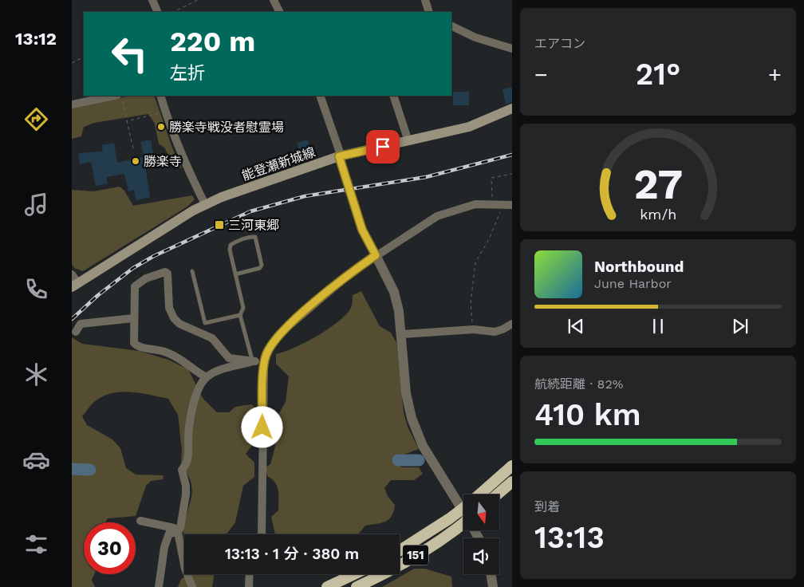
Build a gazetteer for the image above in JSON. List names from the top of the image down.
{
  "streets": {
    "highway": ["151"],
    "main road": ["能登瀬新城線"]
  },
  "places": {
    "other": ["勝楽寺戦没者慰霊場", "勝楽寺"],
    "transit": ["三河東郷"]
  },
  "north": "bottom",
  "page": {
    "tabs": "13:12",
    "tile": [
      "エアコン",
      ["航続距離 · 82%", "410 km"],
      ["到着", "13:13"]
    ],
    "turn": ["220 m", "左折"],
    "heat": ["−", "21°", "+"],
    "song": ["Northbound", "June Harbor"],
    "limit": "30",
    "trip": "13:13 · 1 分 · 380 m",
    "gauge": ["27", "km/h"]
  }
}
